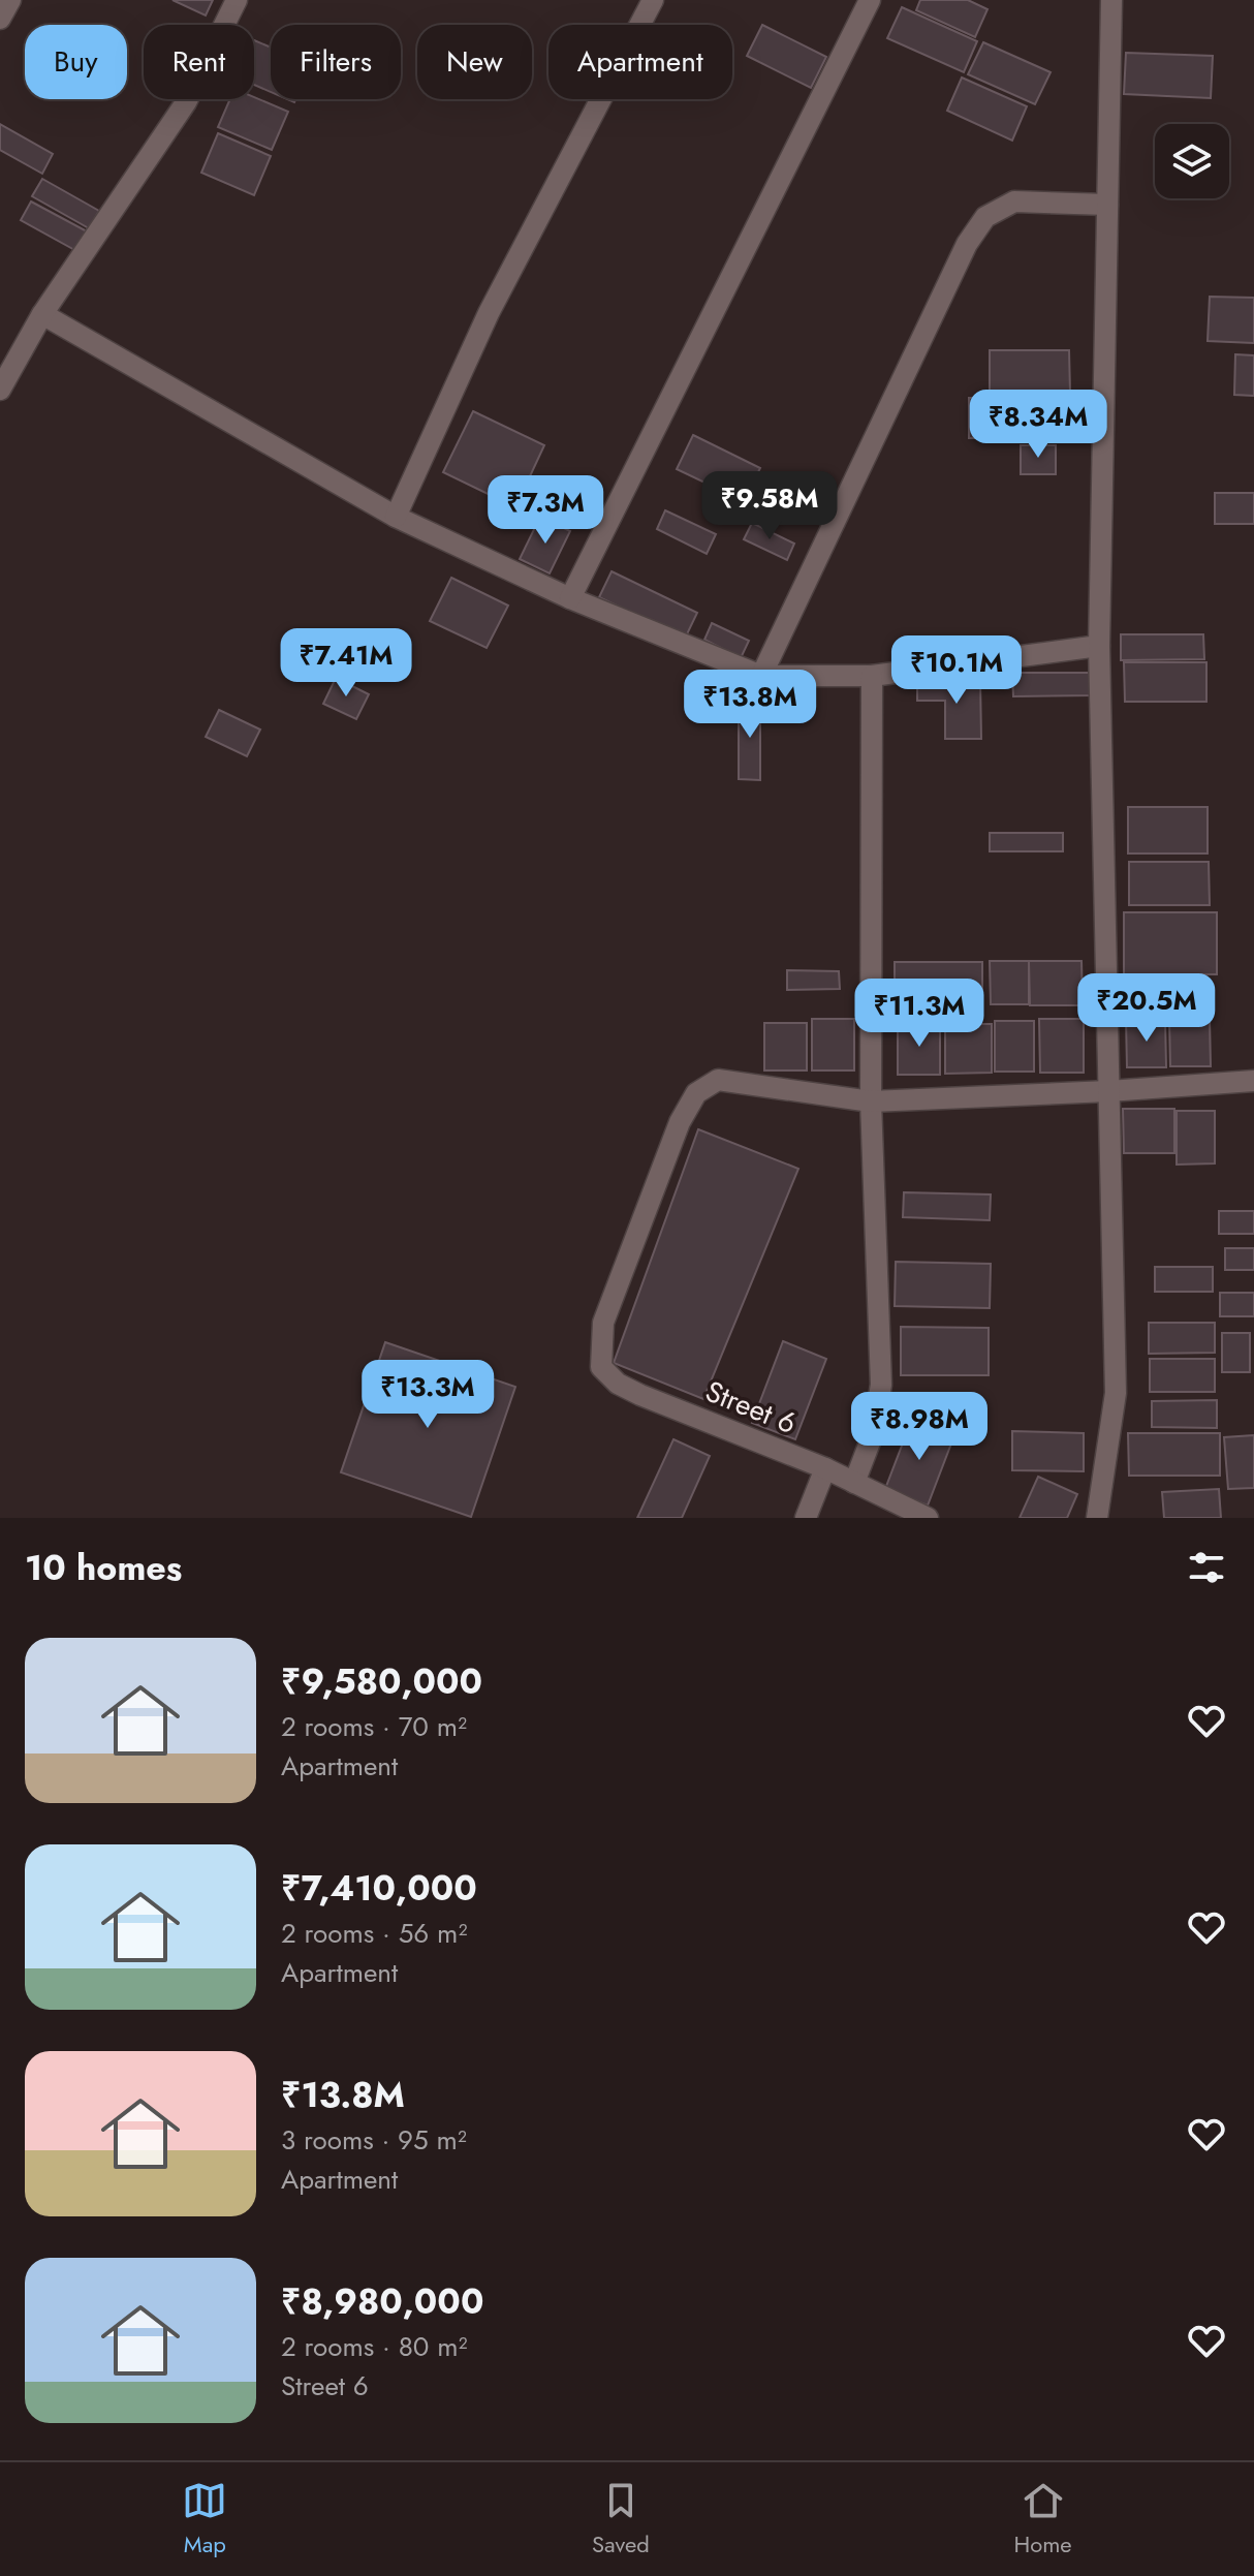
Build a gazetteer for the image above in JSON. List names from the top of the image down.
{
  "streets": {
    "street": ["Street 6"]
  },
  "page": {
    "chip": [
      "Buy",
      "Rent",
      "Filters",
      "New",
      "Apartment"
    ],
    "price": [
      "₹8.34M",
      "₹9.58M",
      "₹7.3M",
      "₹7.41M",
      "₹10.1M",
      "₹13.8M",
      "₹20.5M",
      "₹11.3M",
      "₹13.3M",
      "₹8.98M"
    ],
    "heading": "10 homes",
    "list": [
      {
        "name": "₹9,580,000",
        "note": "2 rooms · 70 m² · Apartment"
      },
      {
        "name": "₹7,410,000",
        "note": "2 rooms · 56 m² · Apartment"
      },
      {
        "name": "₹13.8M",
        "note": "3 rooms · 95 m² · Apartment"
      },
      {
        "name": "₹8,980,000",
        "note": "2 rooms · 80 m² · Street 6"
      }
    ],
    "tabs": ["Map", "Saved", "Home"]
  }
}
